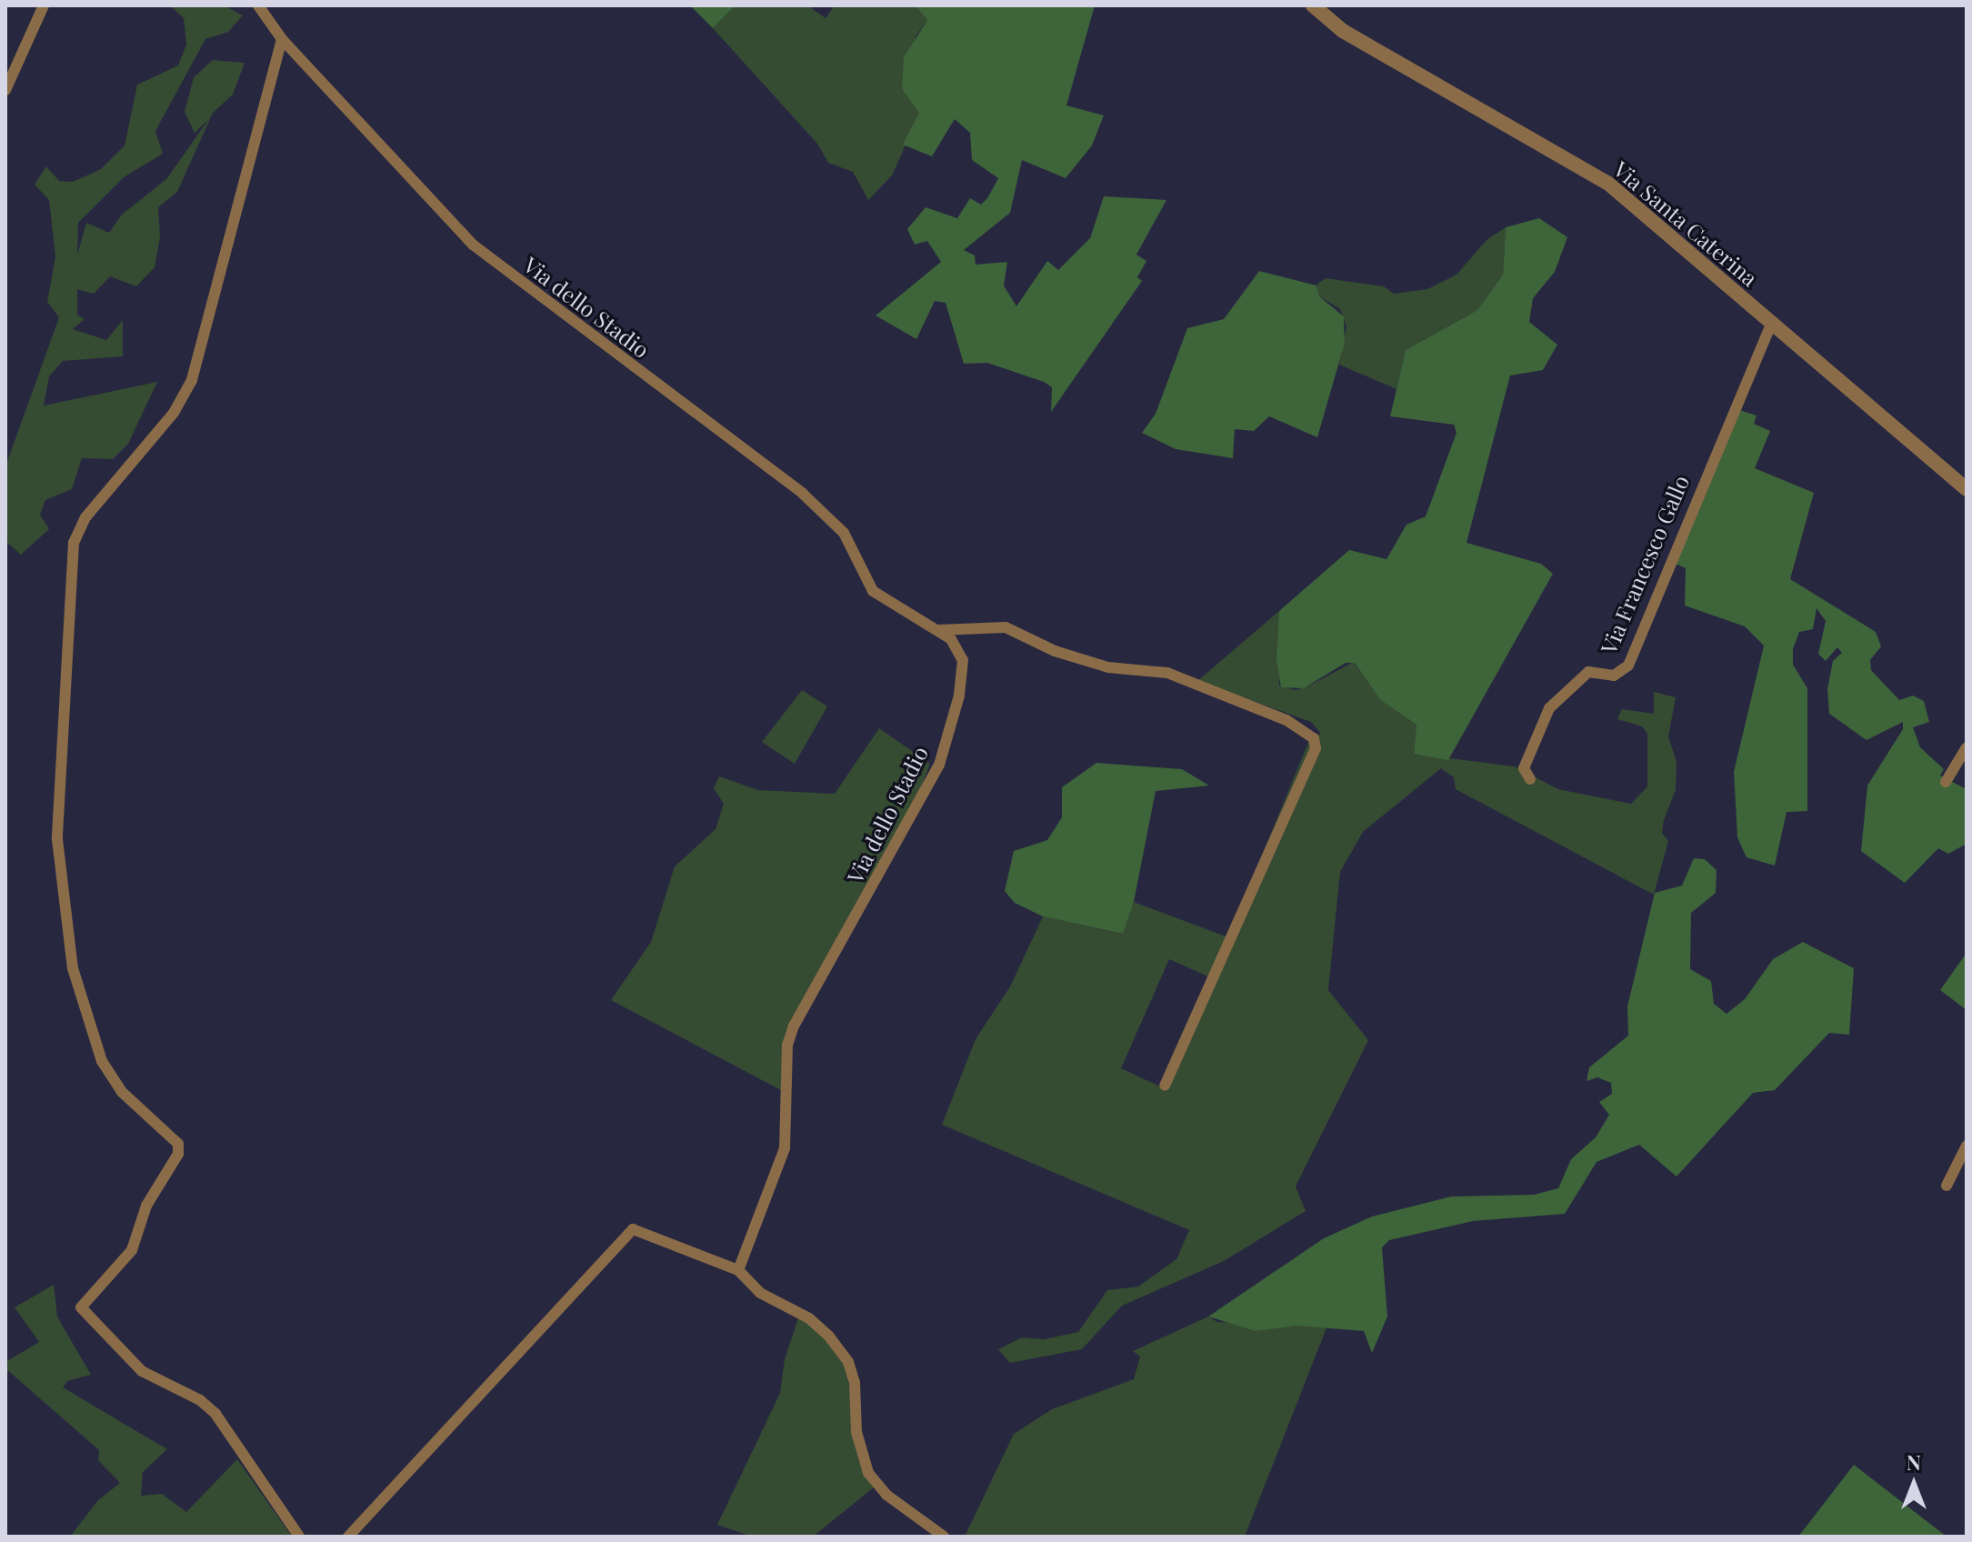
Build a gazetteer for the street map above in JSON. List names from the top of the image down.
{
  "streets": {
    "street": ["Via Santa Caterina", "Via dello Stadio", "Via Francesco Gallo"]
  },
  "crossings": [
    ["Via Santa Caterina", "Via Francesco Gallo"]
  ],
  "north": "top"
}
